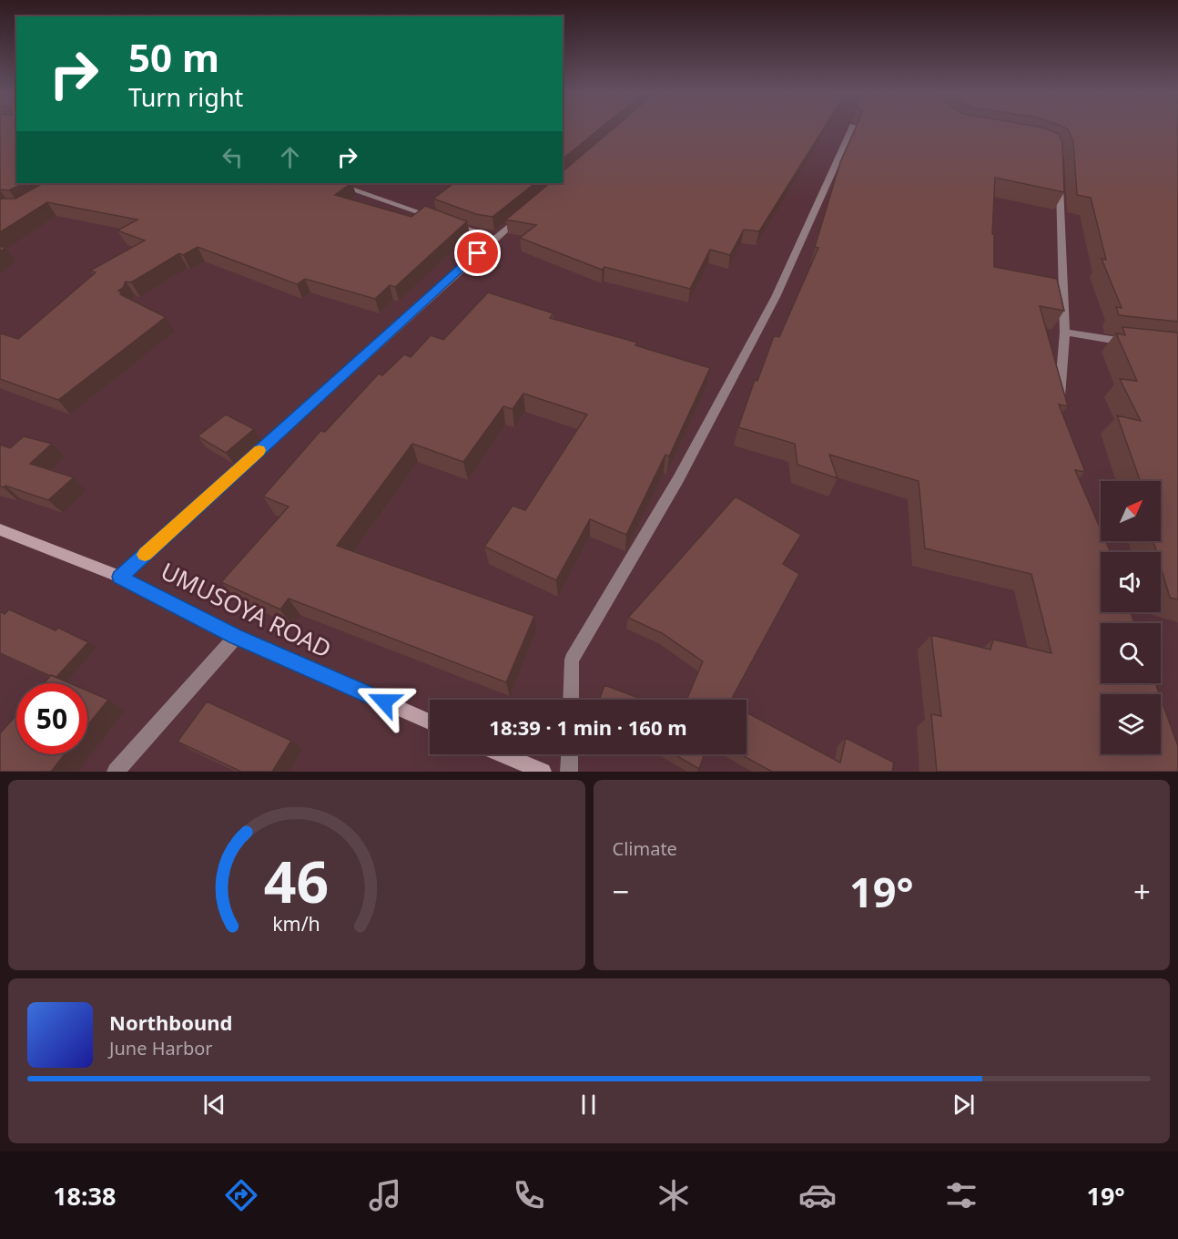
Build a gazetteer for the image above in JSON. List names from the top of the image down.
{
  "streets": {
    "main road": ["UMUSOYA ROAD"]
  },
  "north": "top right",
  "page": {
    "turn": ["50 m", "Turn right"],
    "limit": "50",
    "trip": "18:39 · 1 min · 160 m",
    "tile": "Climate",
    "heat": ["−", "19°", "+"],
    "song": ["Northbound", "June Harbor"],
    "tabs": ["18:38", "19°"],
    "gauge": ["46", "km/h"]
  }
}
